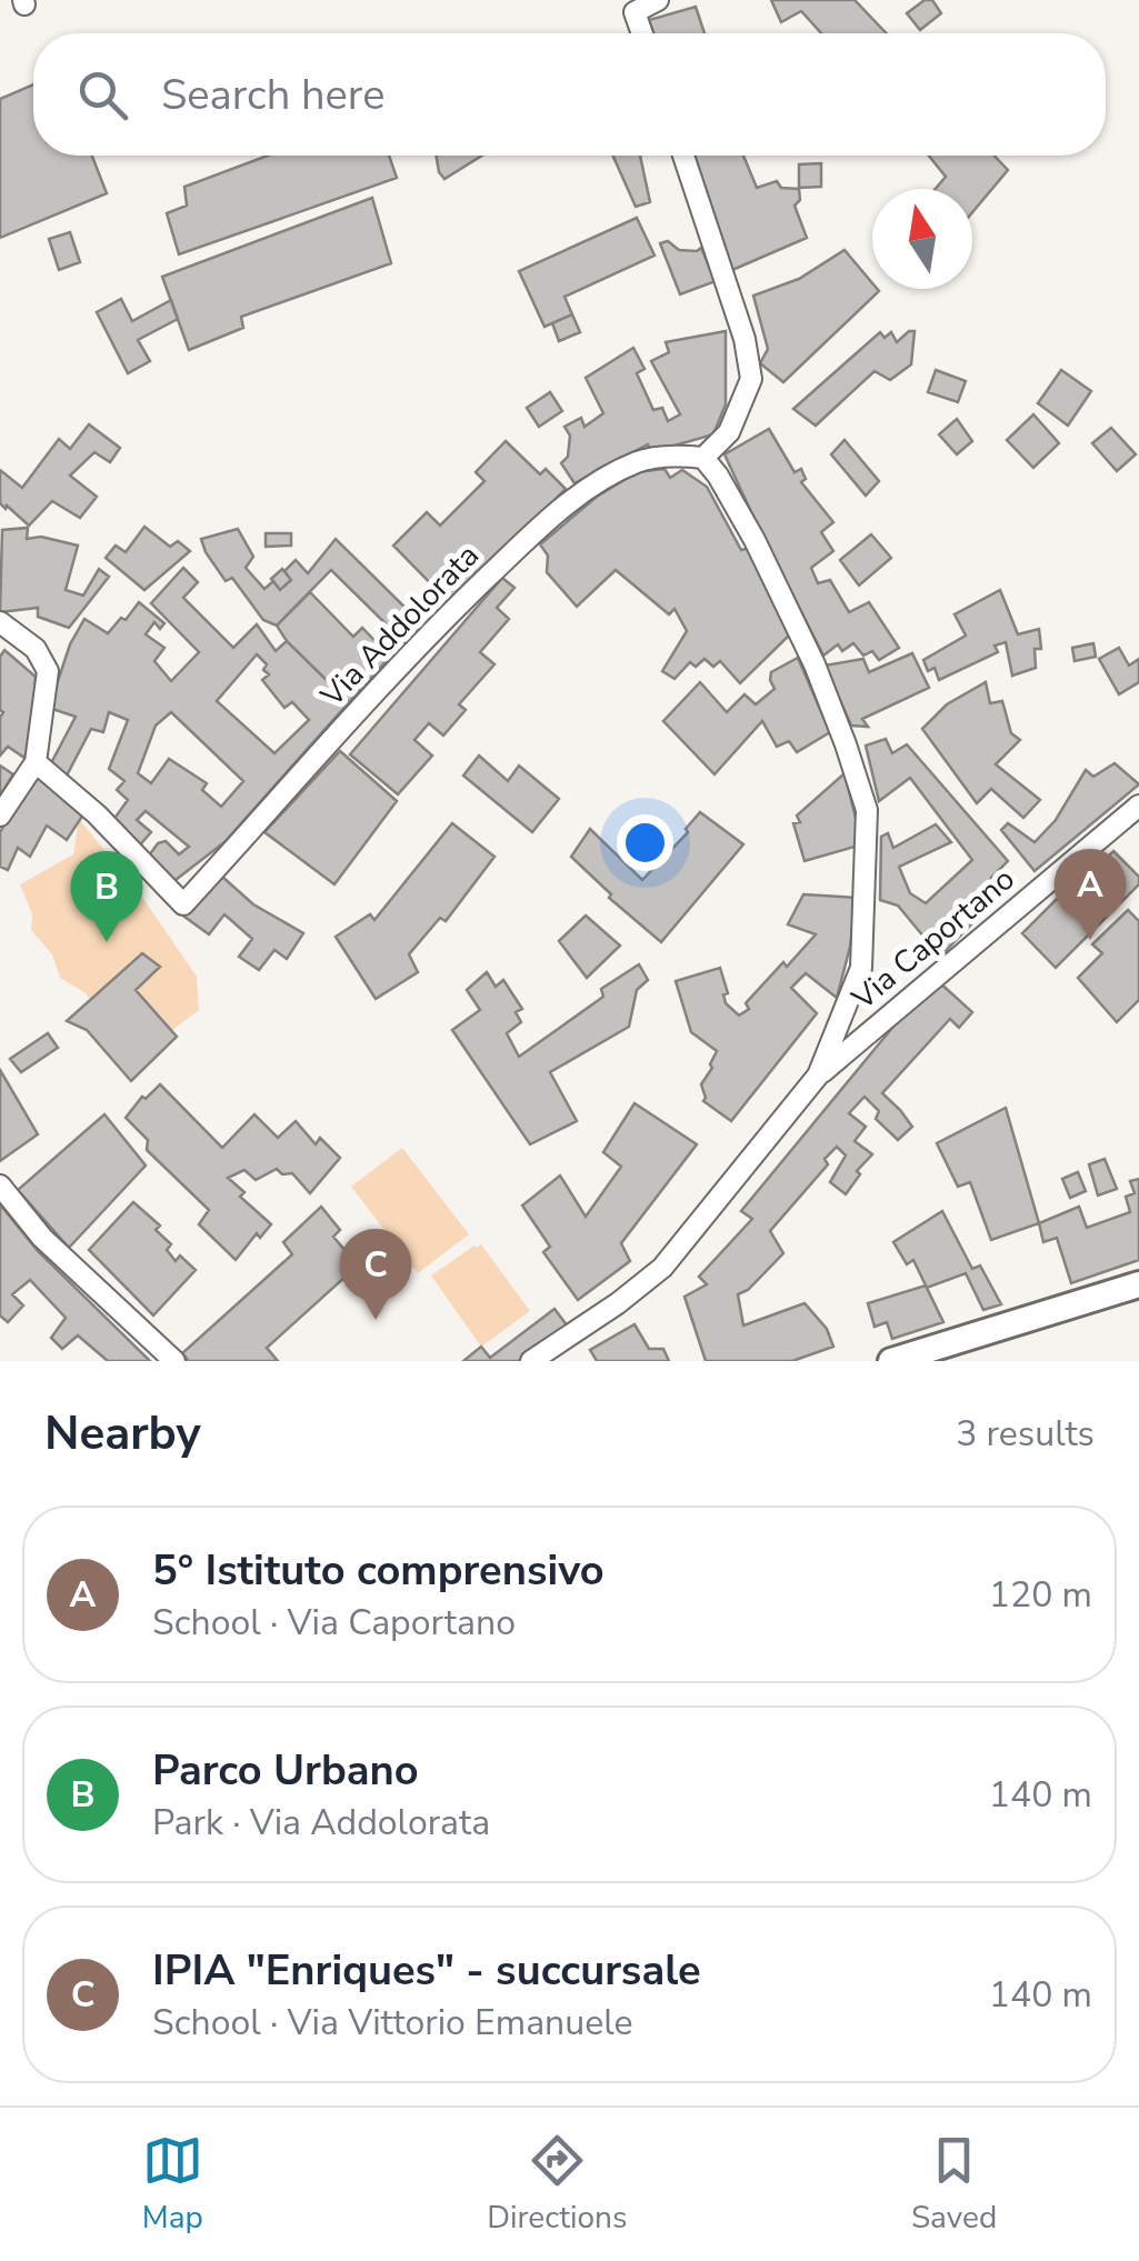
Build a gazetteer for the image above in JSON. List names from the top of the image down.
{
  "streets": {
    "street": ["Via Addolorata", "Via Caportano"]
  },
  "north": "top",
  "page": {
    "search": "Search here",
    "pins": ["A", "B", "C"],
    "heading": ["Nearby", "3 results"],
    "list": [
      {
        "mark": "A",
        "name": "5° Istituto comprensivo",
        "note": "School · Via Caportano",
        "value": "120 m"
      },
      {
        "mark": "B",
        "name": "Parco Urbano",
        "note": "Park · Via Addolorata",
        "value": "140 m"
      },
      {
        "mark": "C",
        "name": "IPIA \"Enriques\" - succursale",
        "note": "School · Via Vittorio Emanuele",
        "value": "140 m"
      }
    ],
    "nav": ["Map", "Directions", "Saved"]
  }
}
